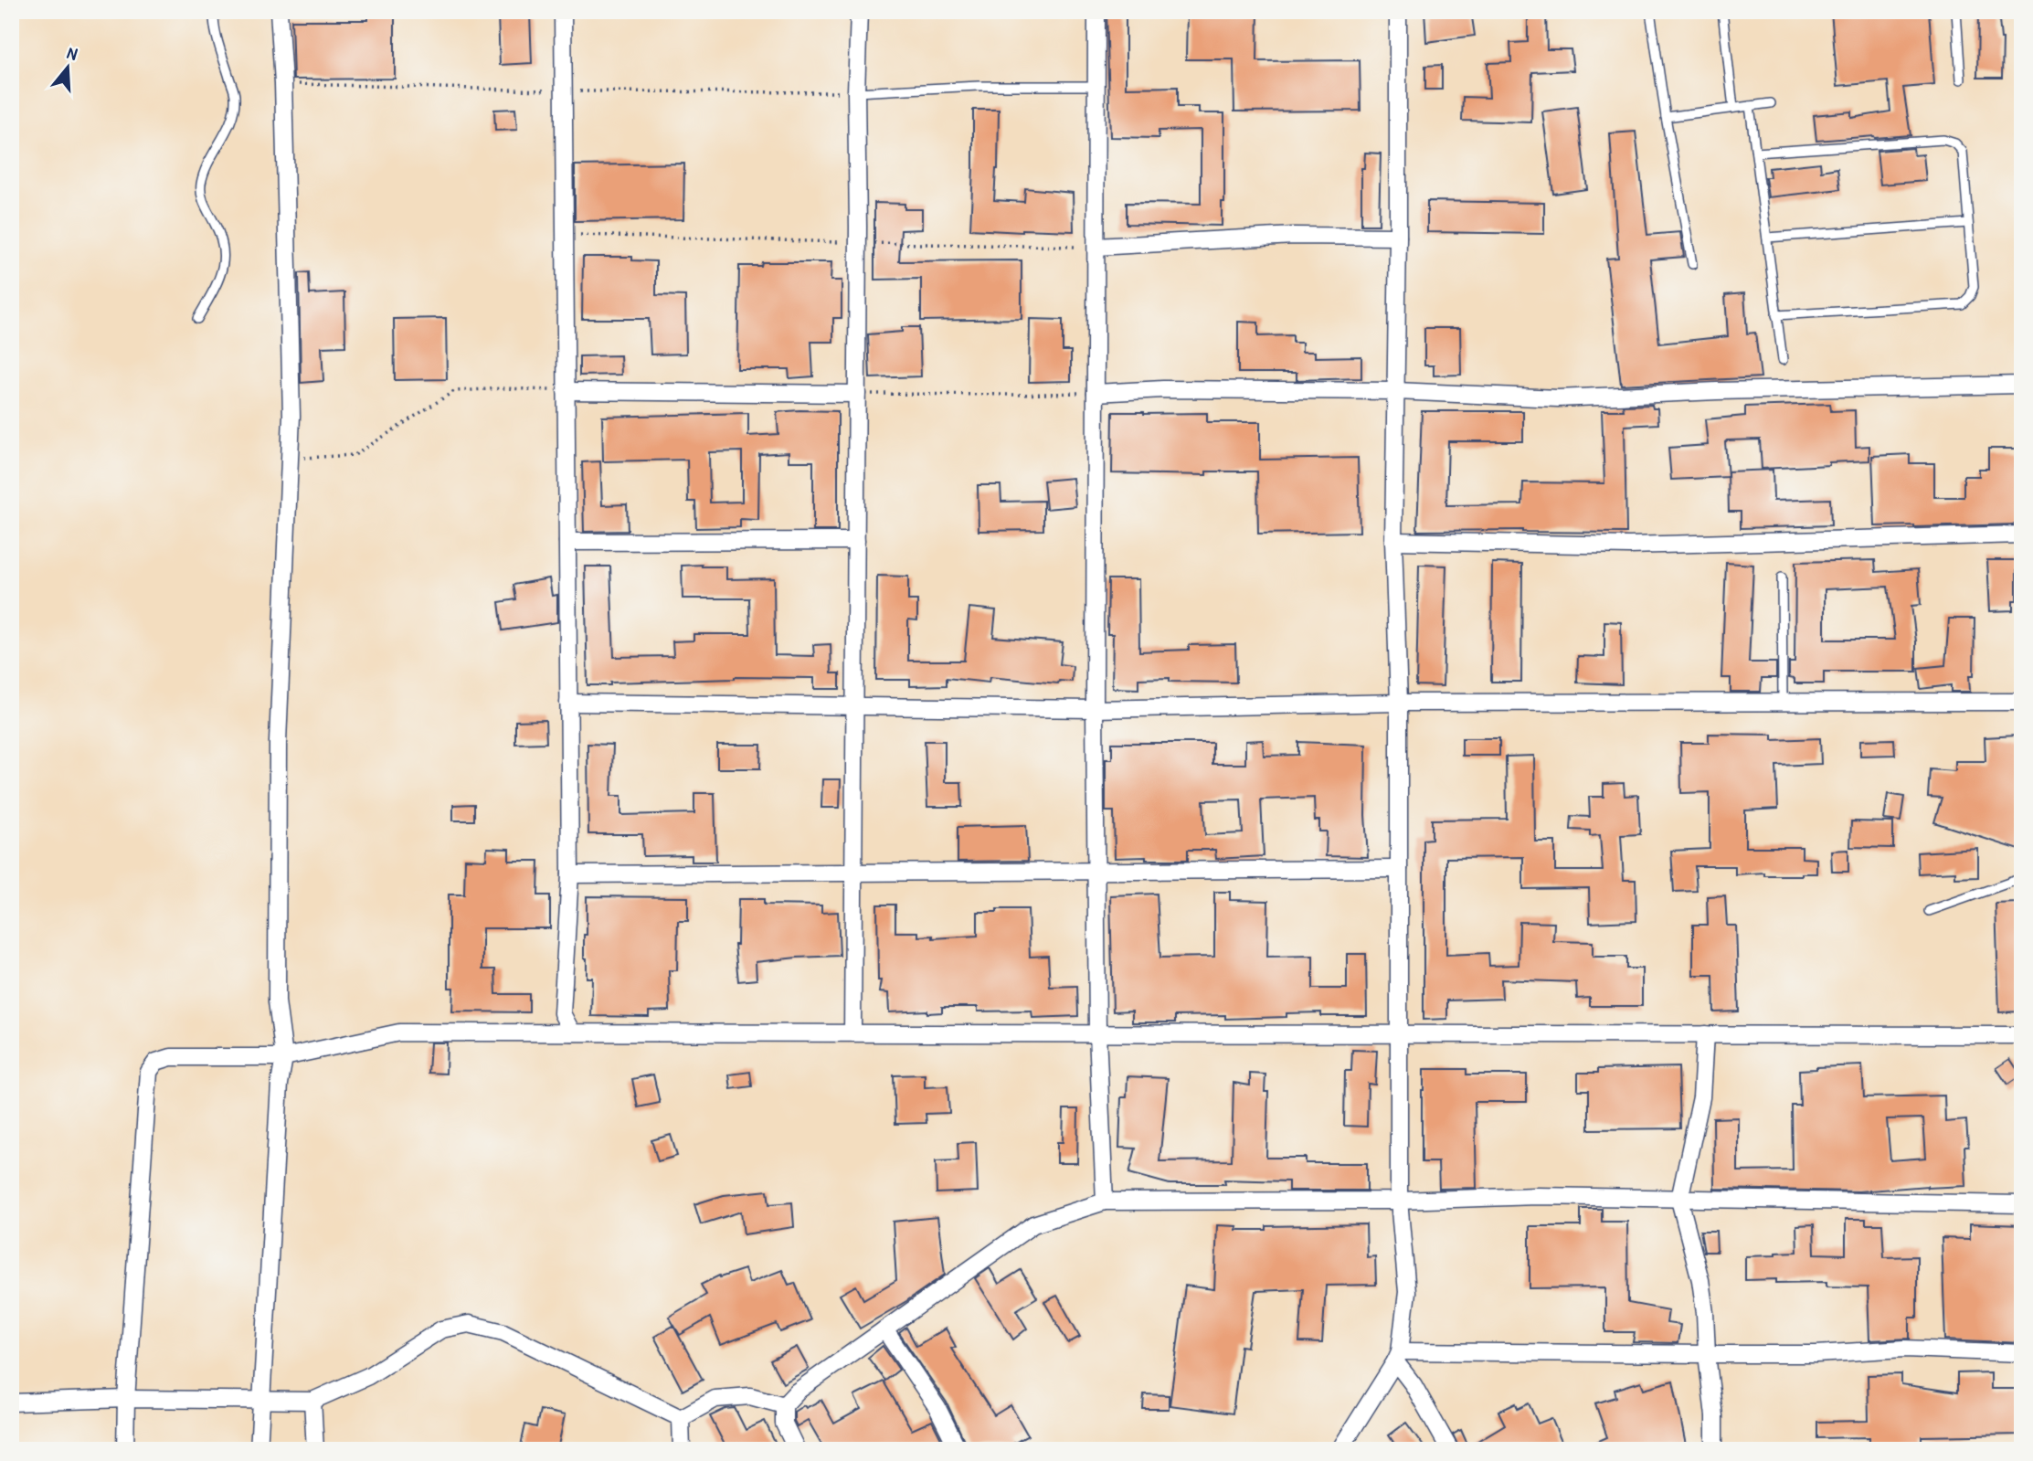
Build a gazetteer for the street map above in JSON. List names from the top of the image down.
{
  "north": "top"
}
